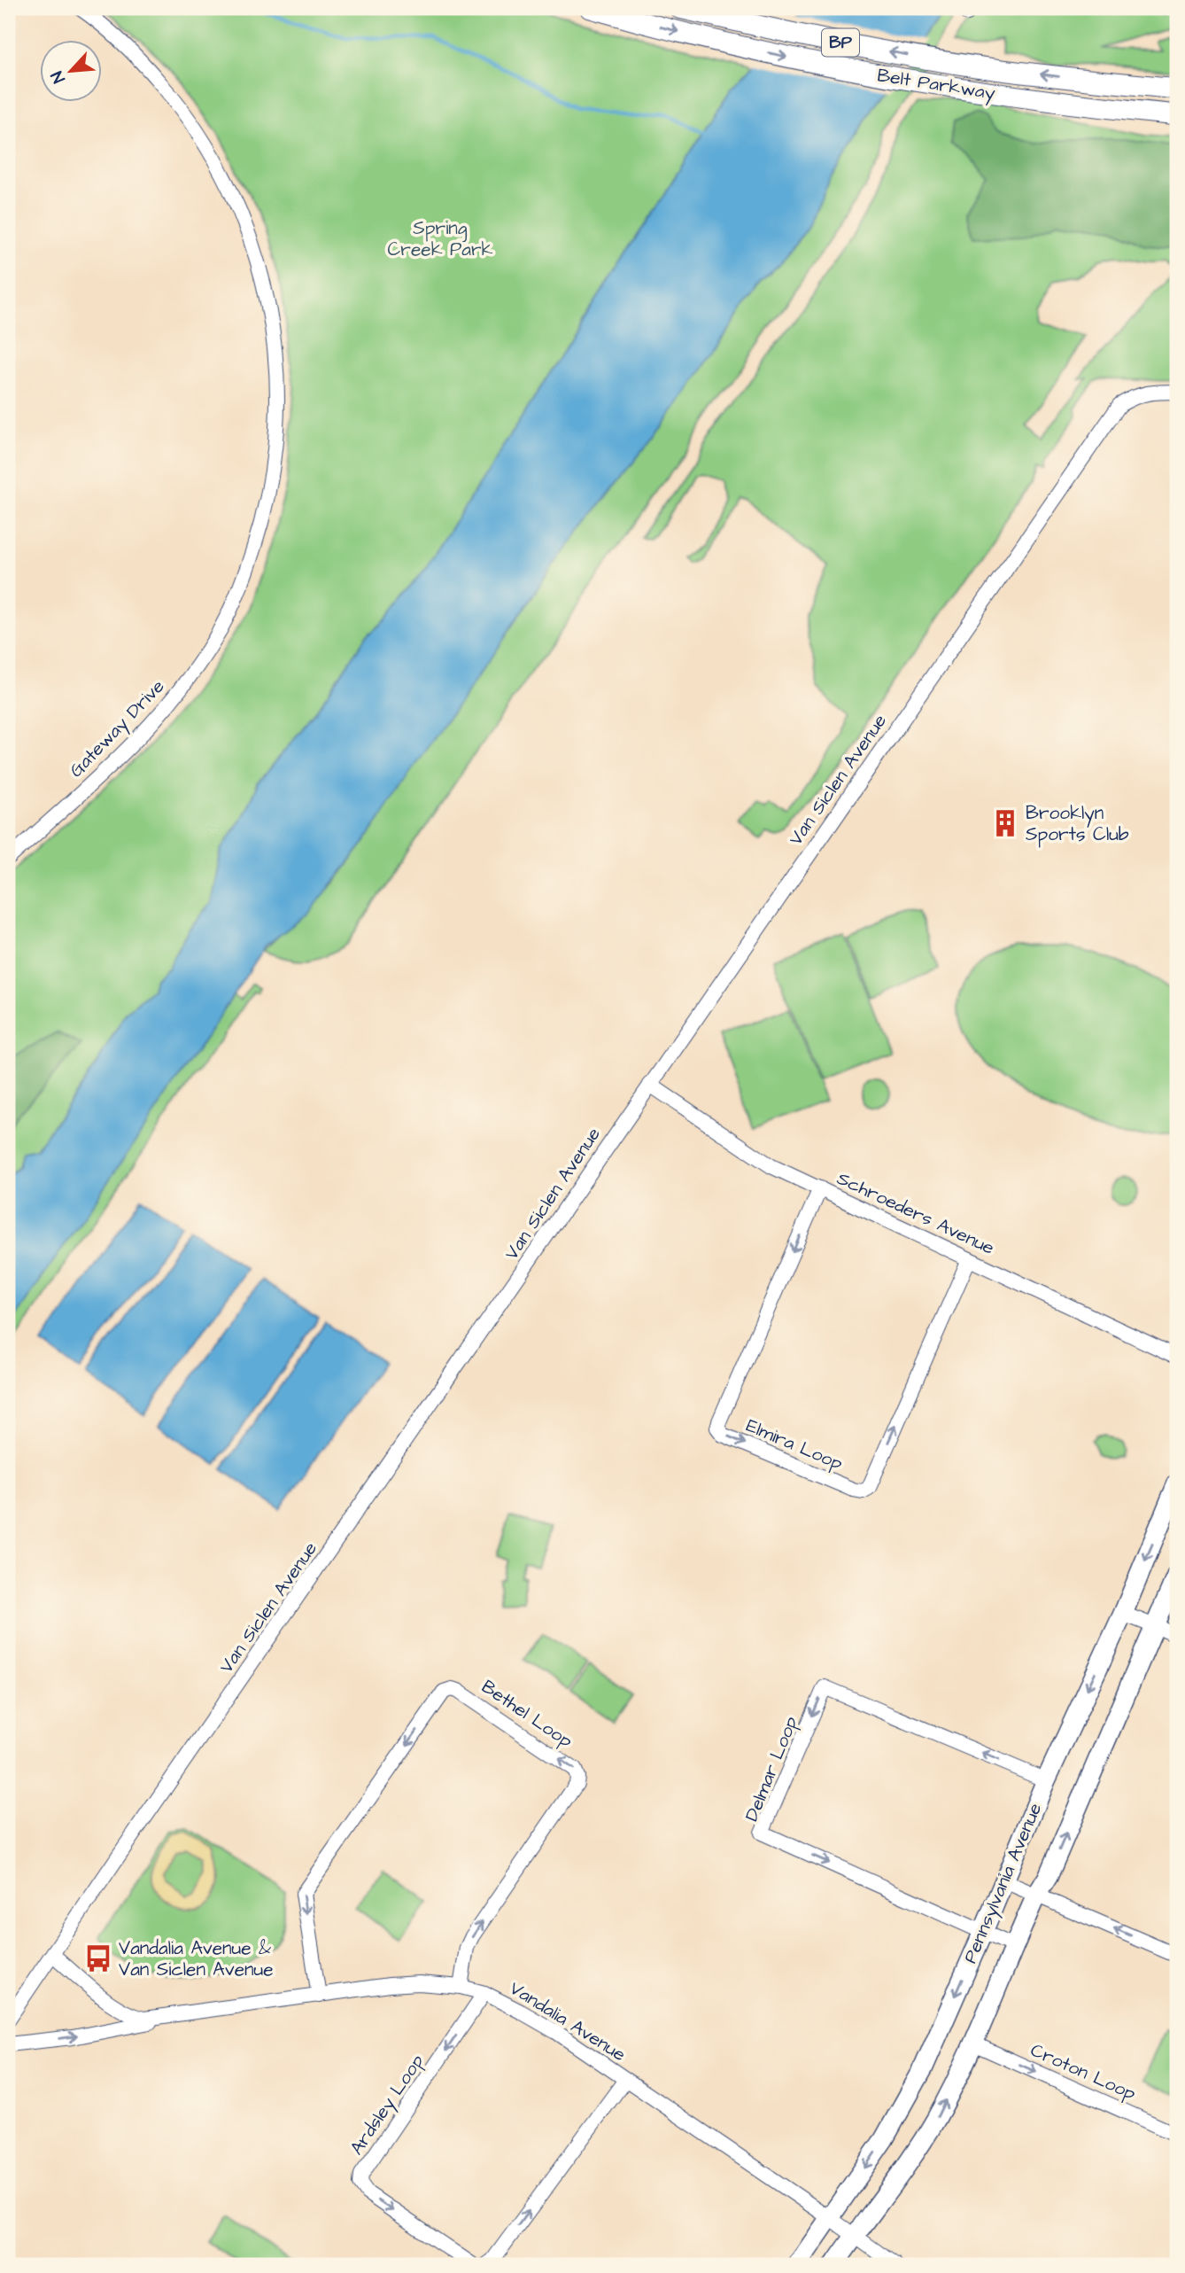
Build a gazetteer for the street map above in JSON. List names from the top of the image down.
{
  "streets": {
    "highway": ["BP", "Belt Parkway"],
    "main road": ["Pennsylvania Avenue"],
    "street": [
      "Gateway Drive",
      "Van Siclen Avenue",
      "Schroeders Avenue",
      "Elmira Loop",
      "Bethel Loop",
      "Delmar Loop",
      "Vandalia Avenue",
      "Croton Loop",
      "Ardsley Loop"
    ]
  },
  "crossings": [
    ["Van Siclen Avenue", "Schroeders Avenue"],
    ["Van Siclen Avenue", "Vandalia Avenue"],
    ["Schroeders Avenue", "Elmira Loop"],
    ["Bethel Loop", "Vandalia Avenue"],
    ["Delmar Loop", "Pennsylvania Avenue"],
    ["Pennsylvania Avenue", "Vandalia Avenue"],
    ["Pennsylvania Avenue", "Croton Loop"],
    ["Vandalia Avenue", "Ardsley Loop"]
  ],
  "one_way": ["Croton Loop"],
  "parks": ["Spring Creek Park"],
  "places": {
    "building": ["Brooklyn Sports Club"],
    "bus stop": ["Vandalia Avenue & Van Siclen Avenue"]
  },
  "north": "bottom left"
}
